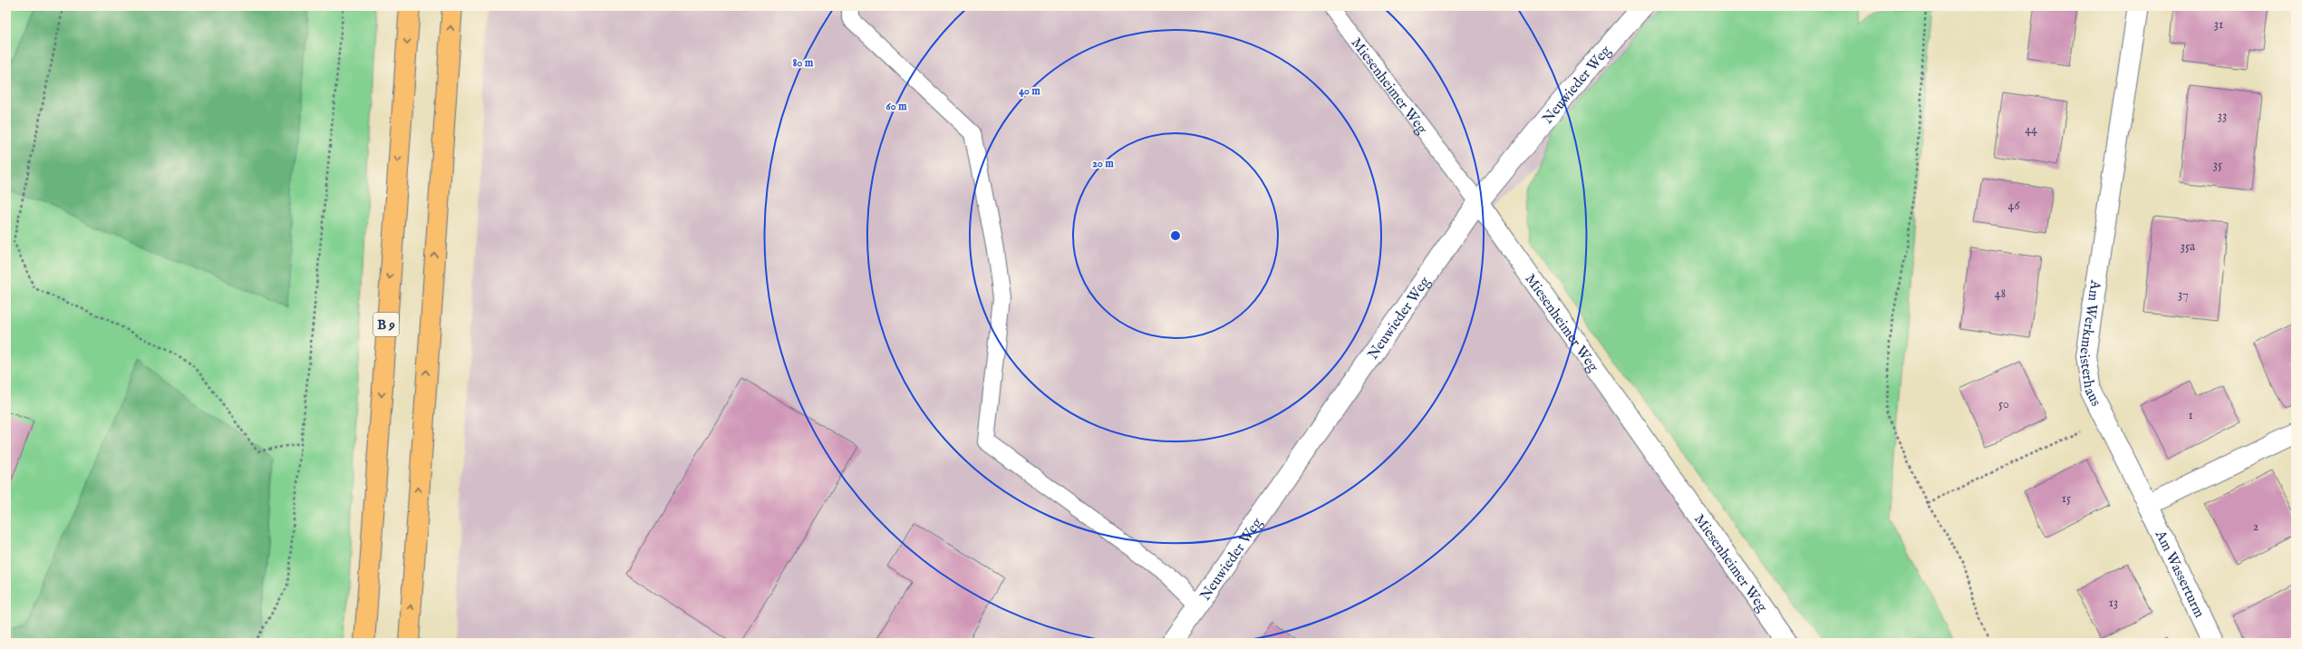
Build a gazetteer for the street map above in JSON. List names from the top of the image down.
{
  "streets": {
    "highway": ["B 9"],
    "street": [
      "Miesenheimer Weg",
      "Neuwieder Weg",
      "Am Werkmeisterhaus",
      "Am Wasserturm"
    ]
  },
  "crossings": [
    ["Miesenheimer Weg", "Neuwieder Weg"],
    ["Am Werkmeisterhaus", "Am Wasserturm"]
  ],
  "house_numbers": [
    "31",
    "33",
    "44",
    "35",
    "46",
    "35a",
    "48",
    "37",
    "50",
    "1",
    "15",
    "2",
    "13"
  ],
  "rings": [
    "80 m",
    "40 m",
    "60 m",
    "20 m"
  ]
}
